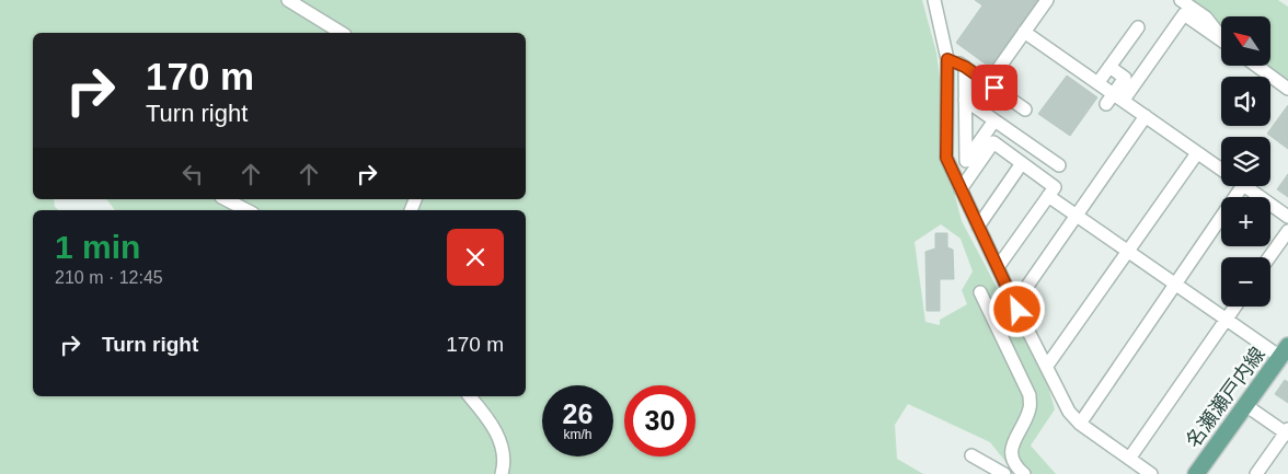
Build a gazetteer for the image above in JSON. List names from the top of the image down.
{
  "streets": {
    "main road": ["名瀬瀬戸内線"]
  },
  "north": "top left",
  "page": {
    "map_buttons": ["+", "−"],
    "turn": ["170 m", "Turn right"],
    "heading": ["1 min", "210 m · 12:45"],
    "list": [
      {
        "name": "Turn right",
        "value": "170 m"
      }
    ],
    "speed": "26 km/h",
    "limit": "30"
  }
}
